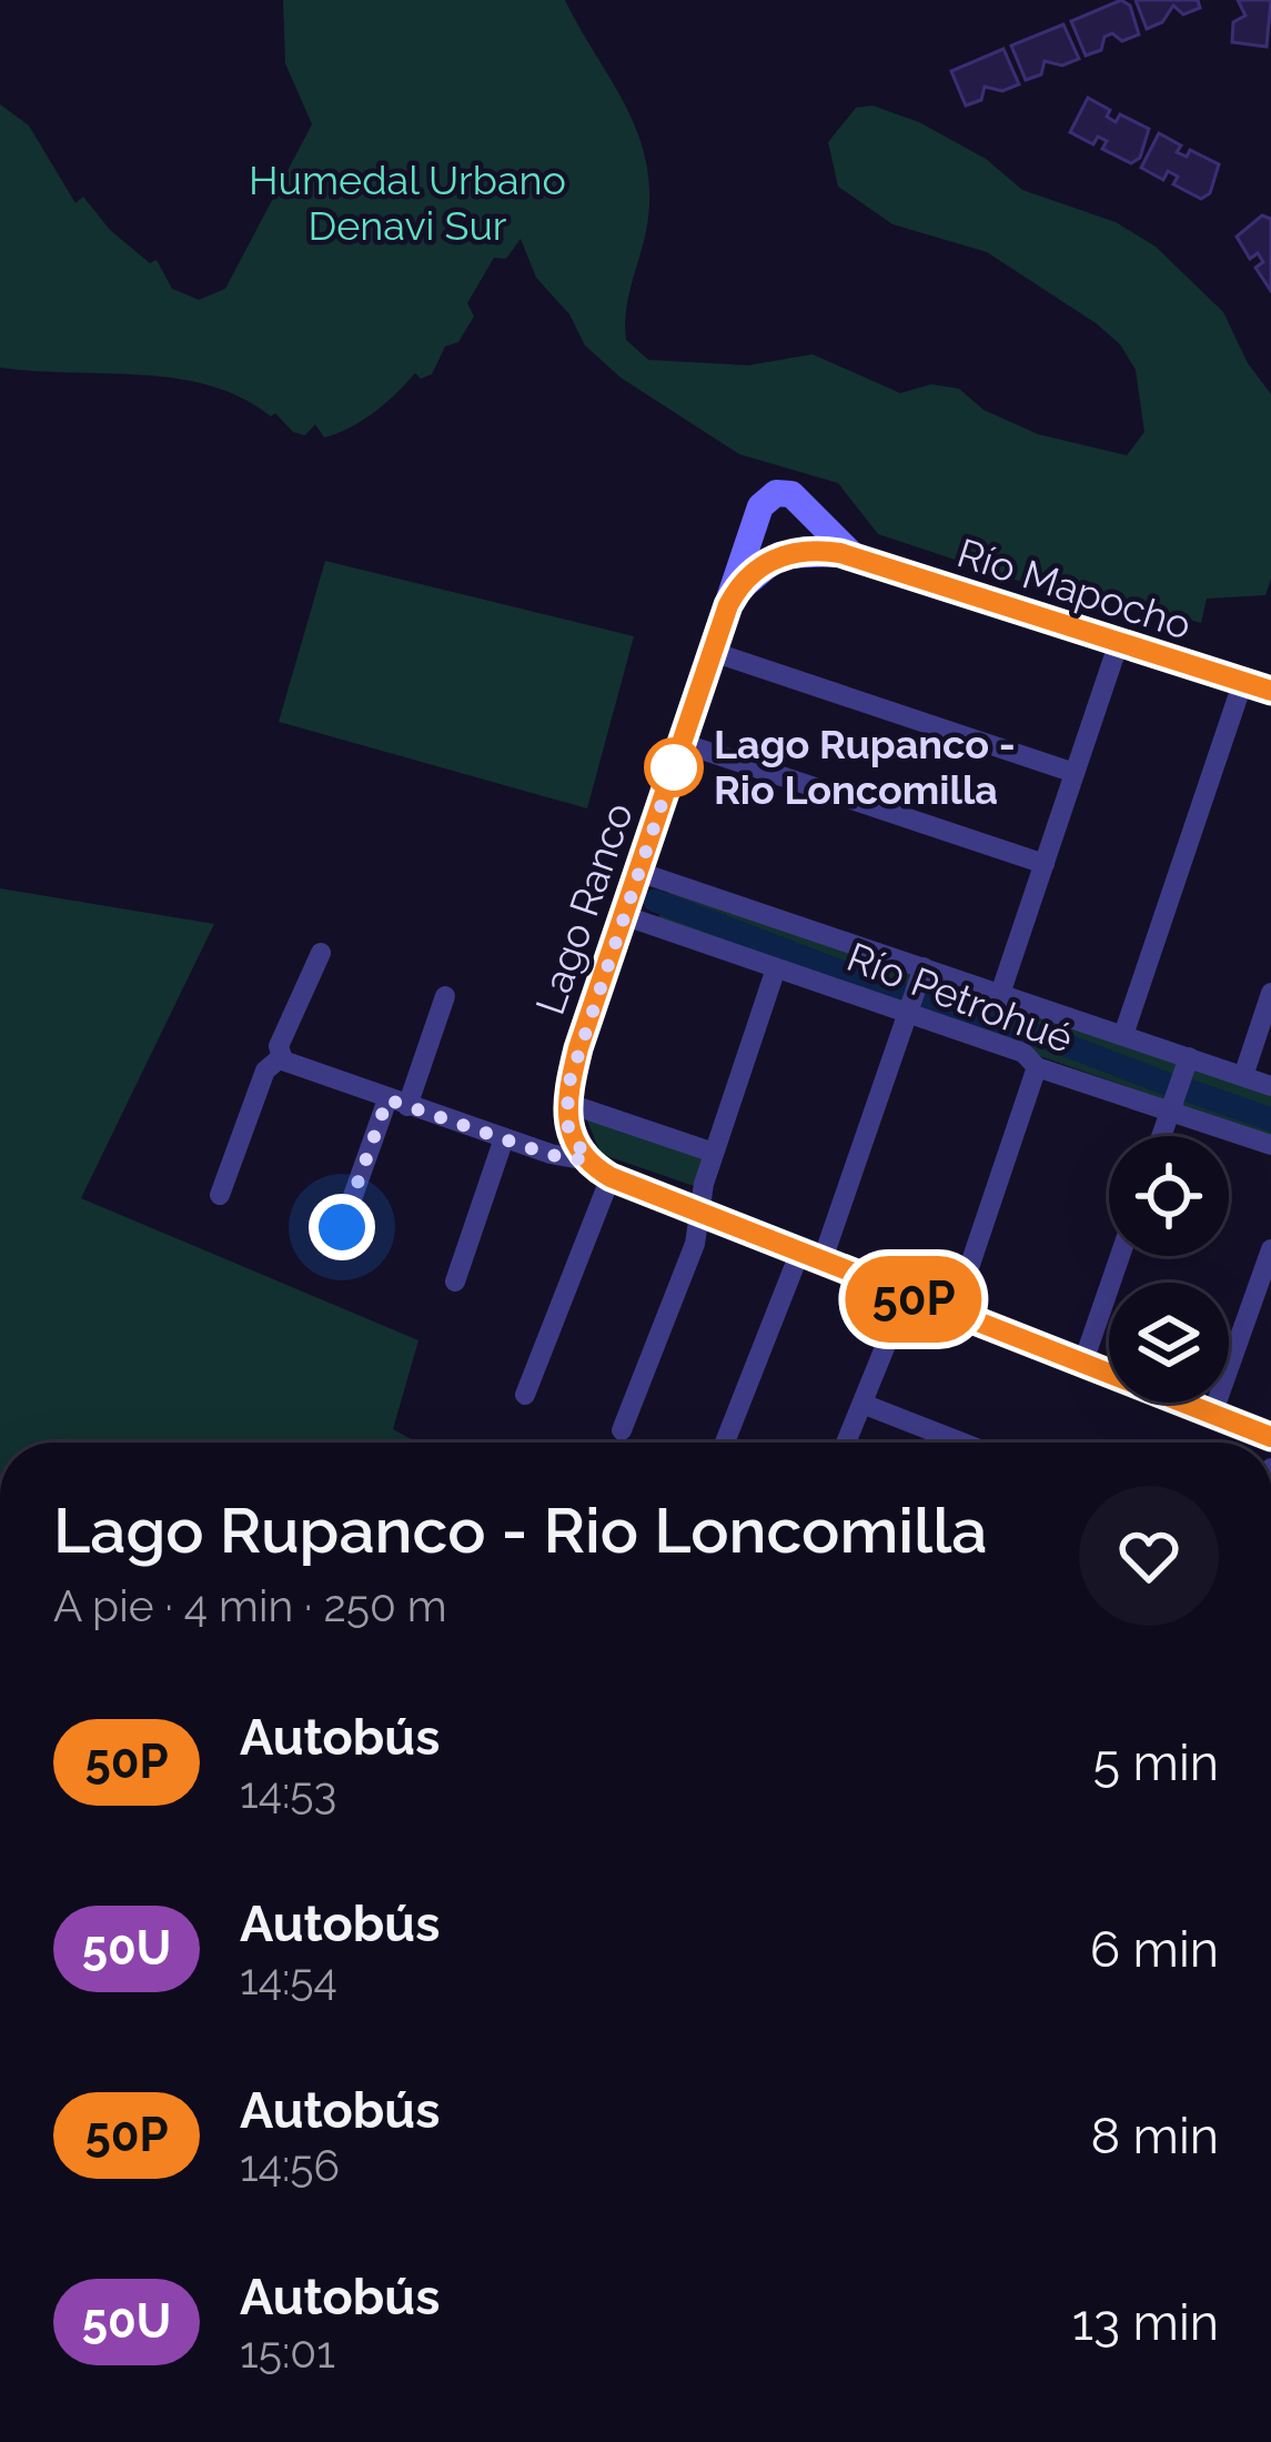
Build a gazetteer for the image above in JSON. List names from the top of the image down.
{
  "streets": {
    "street": ["Río Mapocho", "Lago Ranco", "Río Petrohué"]
  },
  "crossings": [
    ["Río Mapocho", "Lago Ranco"],
    ["Lago Ranco", "Río Petrohué"]
  ],
  "parks": ["Humedal Urbano Denavi Sur"],
  "places": ["Lago Rupanco - Rio Loncomilla"],
  "lines": ["bus line 50P"],
  "page": {
    "on_map": "50P",
    "heading": ["Lago Rupanco - Rio Loncomilla", "A pie · 4 min · 250 m"],
    "list": [
      {
        "mark": "50P",
        "name": "Autobús",
        "note": "14:53",
        "value": "5 min"
      },
      {
        "mark": "50U",
        "name": "Autobús",
        "note": "14:54",
        "value": "6 min"
      },
      {
        "mark": "50P",
        "name": "Autobús",
        "note": "14:56",
        "value": "8 min"
      },
      {
        "mark": "50U",
        "name": "Autobús",
        "note": "15:01",
        "value": "13 min"
      }
    ]
  }
}
